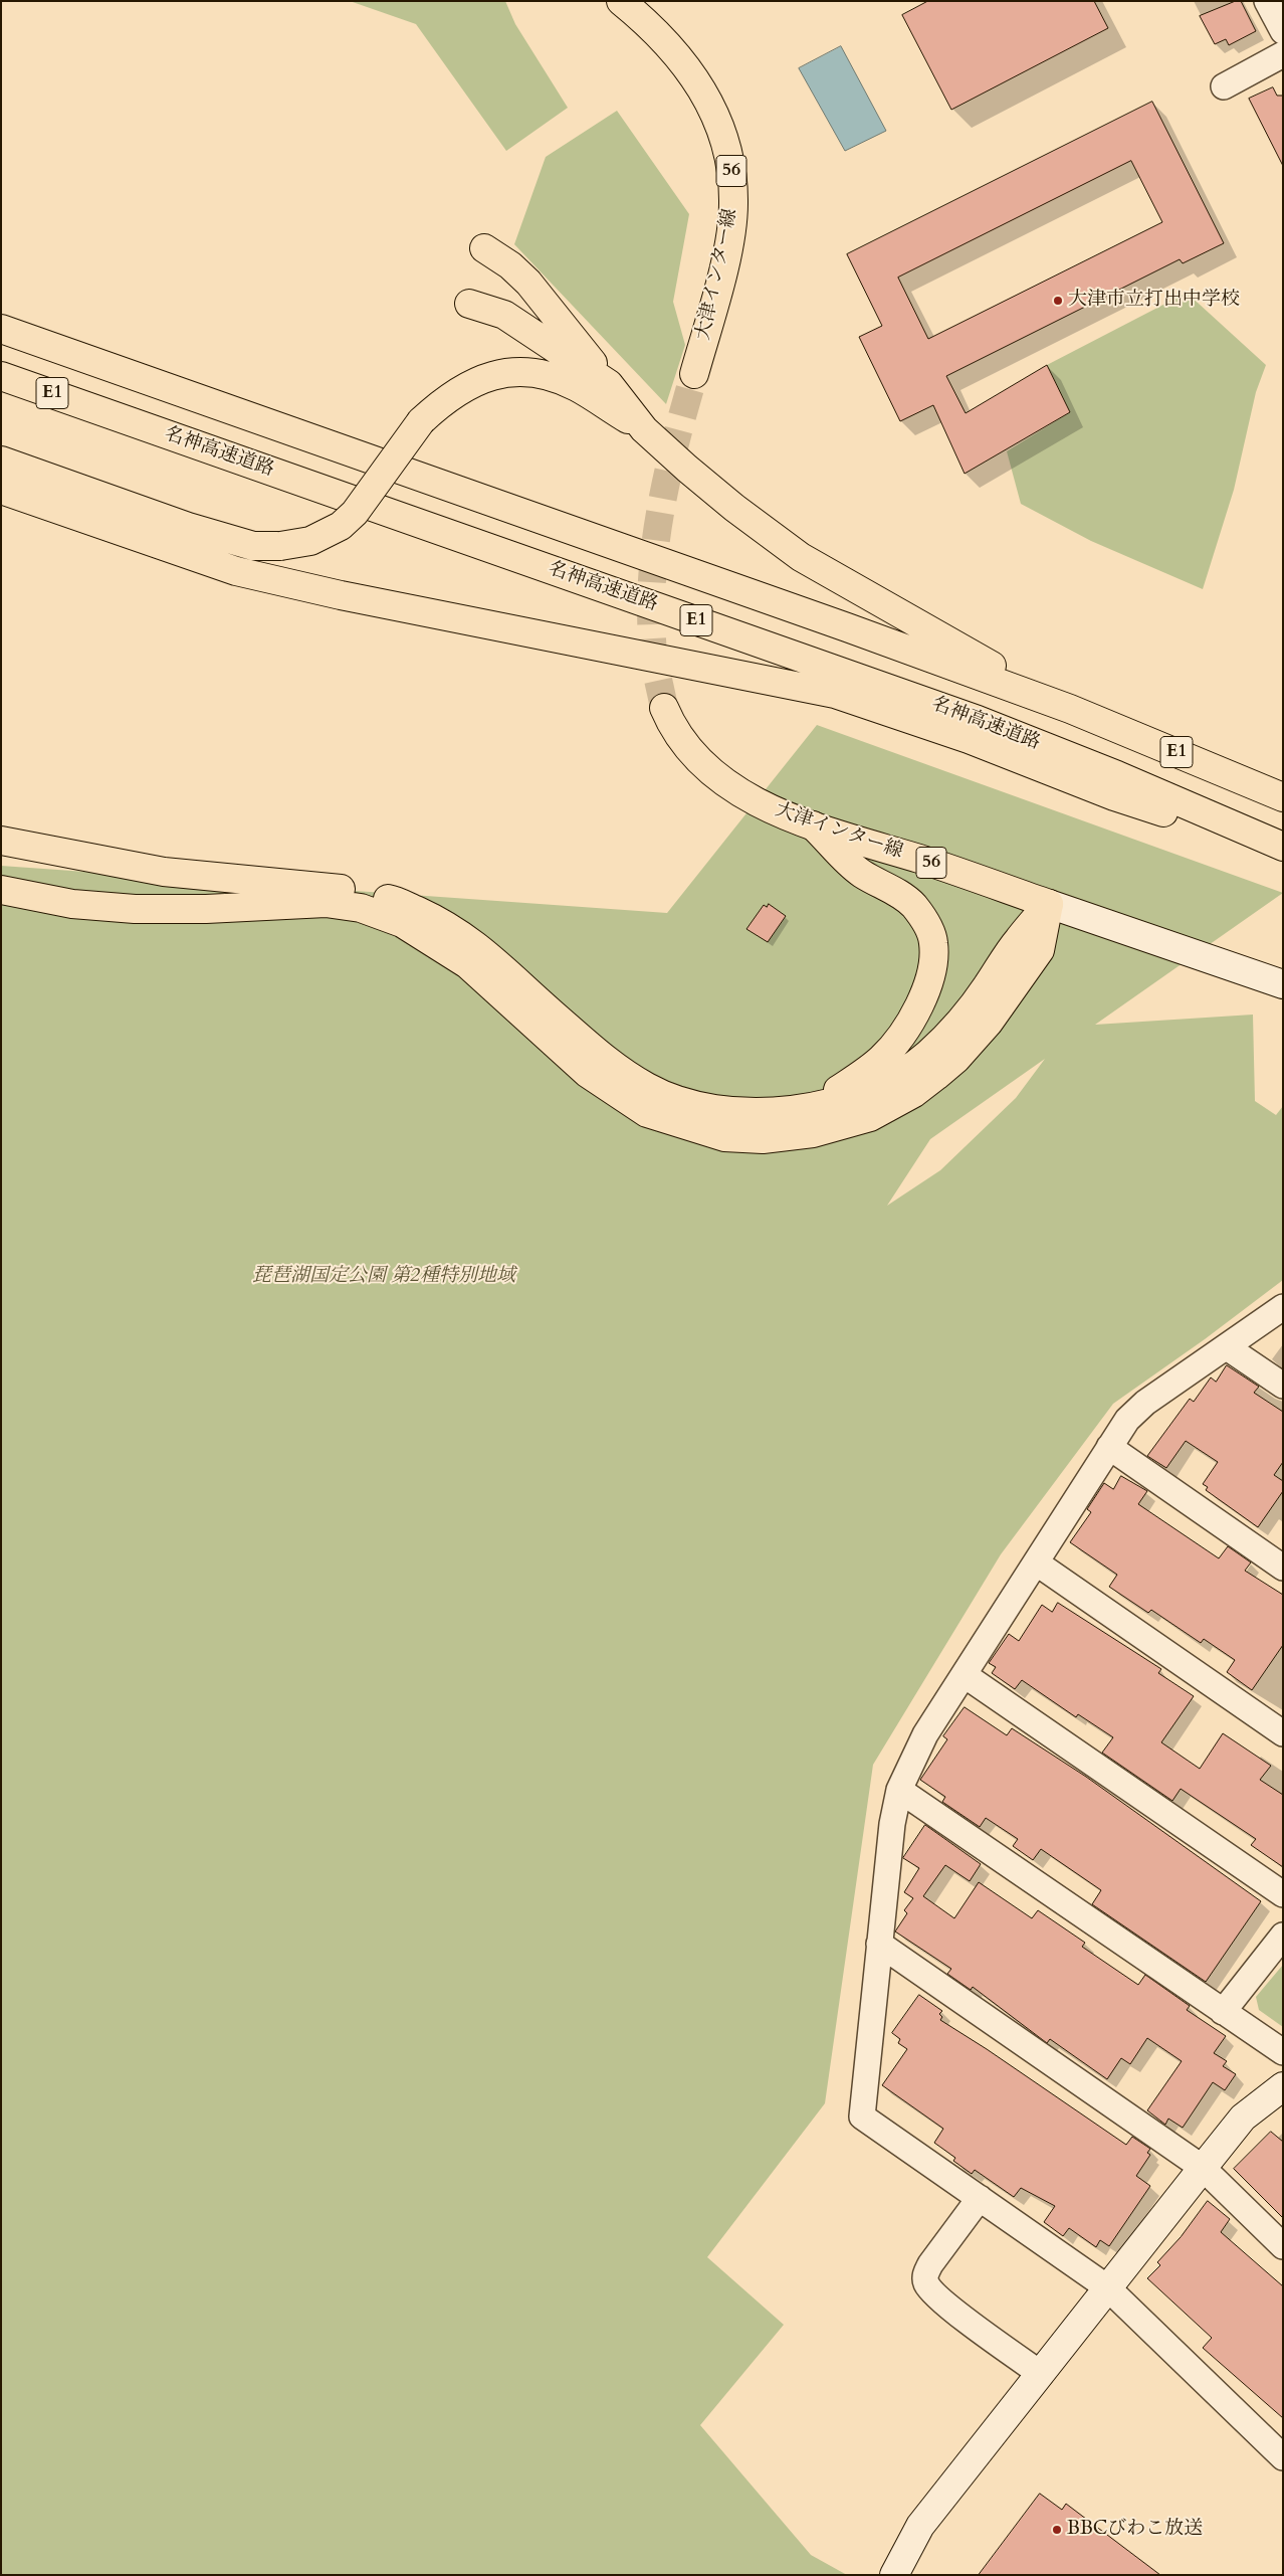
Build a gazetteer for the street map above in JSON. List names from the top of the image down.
{
  "streets": {
    "main road": [
      "56",
      "大津インター線",
      "E1",
      "名神高速道路"
    ]
  },
  "parks": ["琵琶湖国定公園 第2種特別地域"],
  "places": ["大津市立打出中学校", "BBCびわこ放送"]
}
